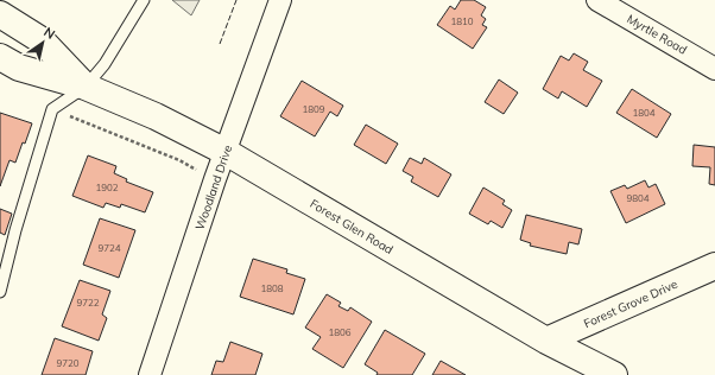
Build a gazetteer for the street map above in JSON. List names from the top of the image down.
{
  "streets": {
    "street": [
      "Myrtle Road",
      "Woodland Drive",
      "Forest Glen Road",
      "Forest Grove Drive"
    ]
  },
  "crossings": [
    ["Woodland Drive", "Forest Glen Road"],
    ["Forest Glen Road", "Forest Grove Drive"]
  ],
  "house_numbers": [
    "1810",
    "1809",
    "1804",
    "1902",
    "9804",
    "9724",
    "1808",
    "9722",
    "1806",
    "9720"
  ],
  "north": "top right"
}
